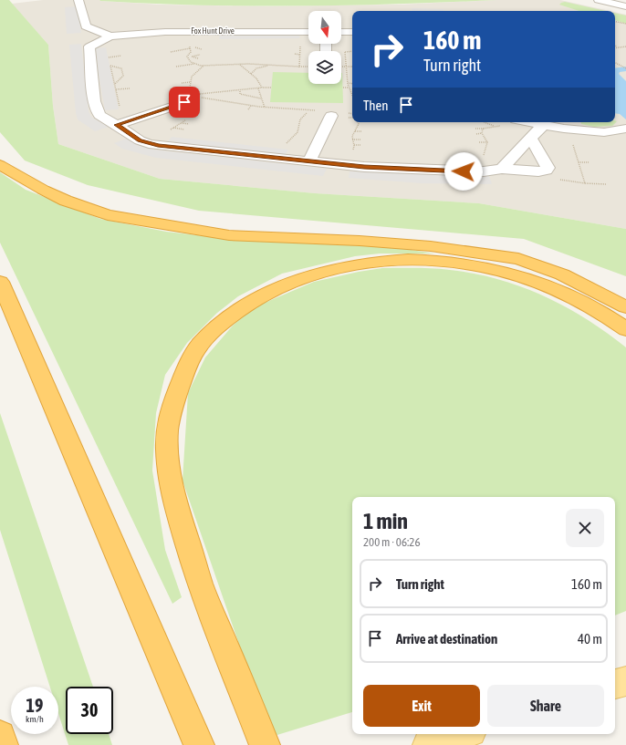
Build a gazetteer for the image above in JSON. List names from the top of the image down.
{
  "streets": {
    "street": ["Fox Hunt Drive"]
  },
  "north": "bottom",
  "page": {
    "turn": ["160 m", "Turn right"],
    "then": "Then",
    "heading": ["1 min", "200 m · 06:26"],
    "list": [
      {
        "name": "Turn right",
        "value": "160 m"
      },
      {
        "name": "Arrive at destination",
        "value": "40 m"
      }
    ],
    "buttons": ["Exit", "Share"],
    "speed": "19 km/h",
    "limit": "30"
  }
}
